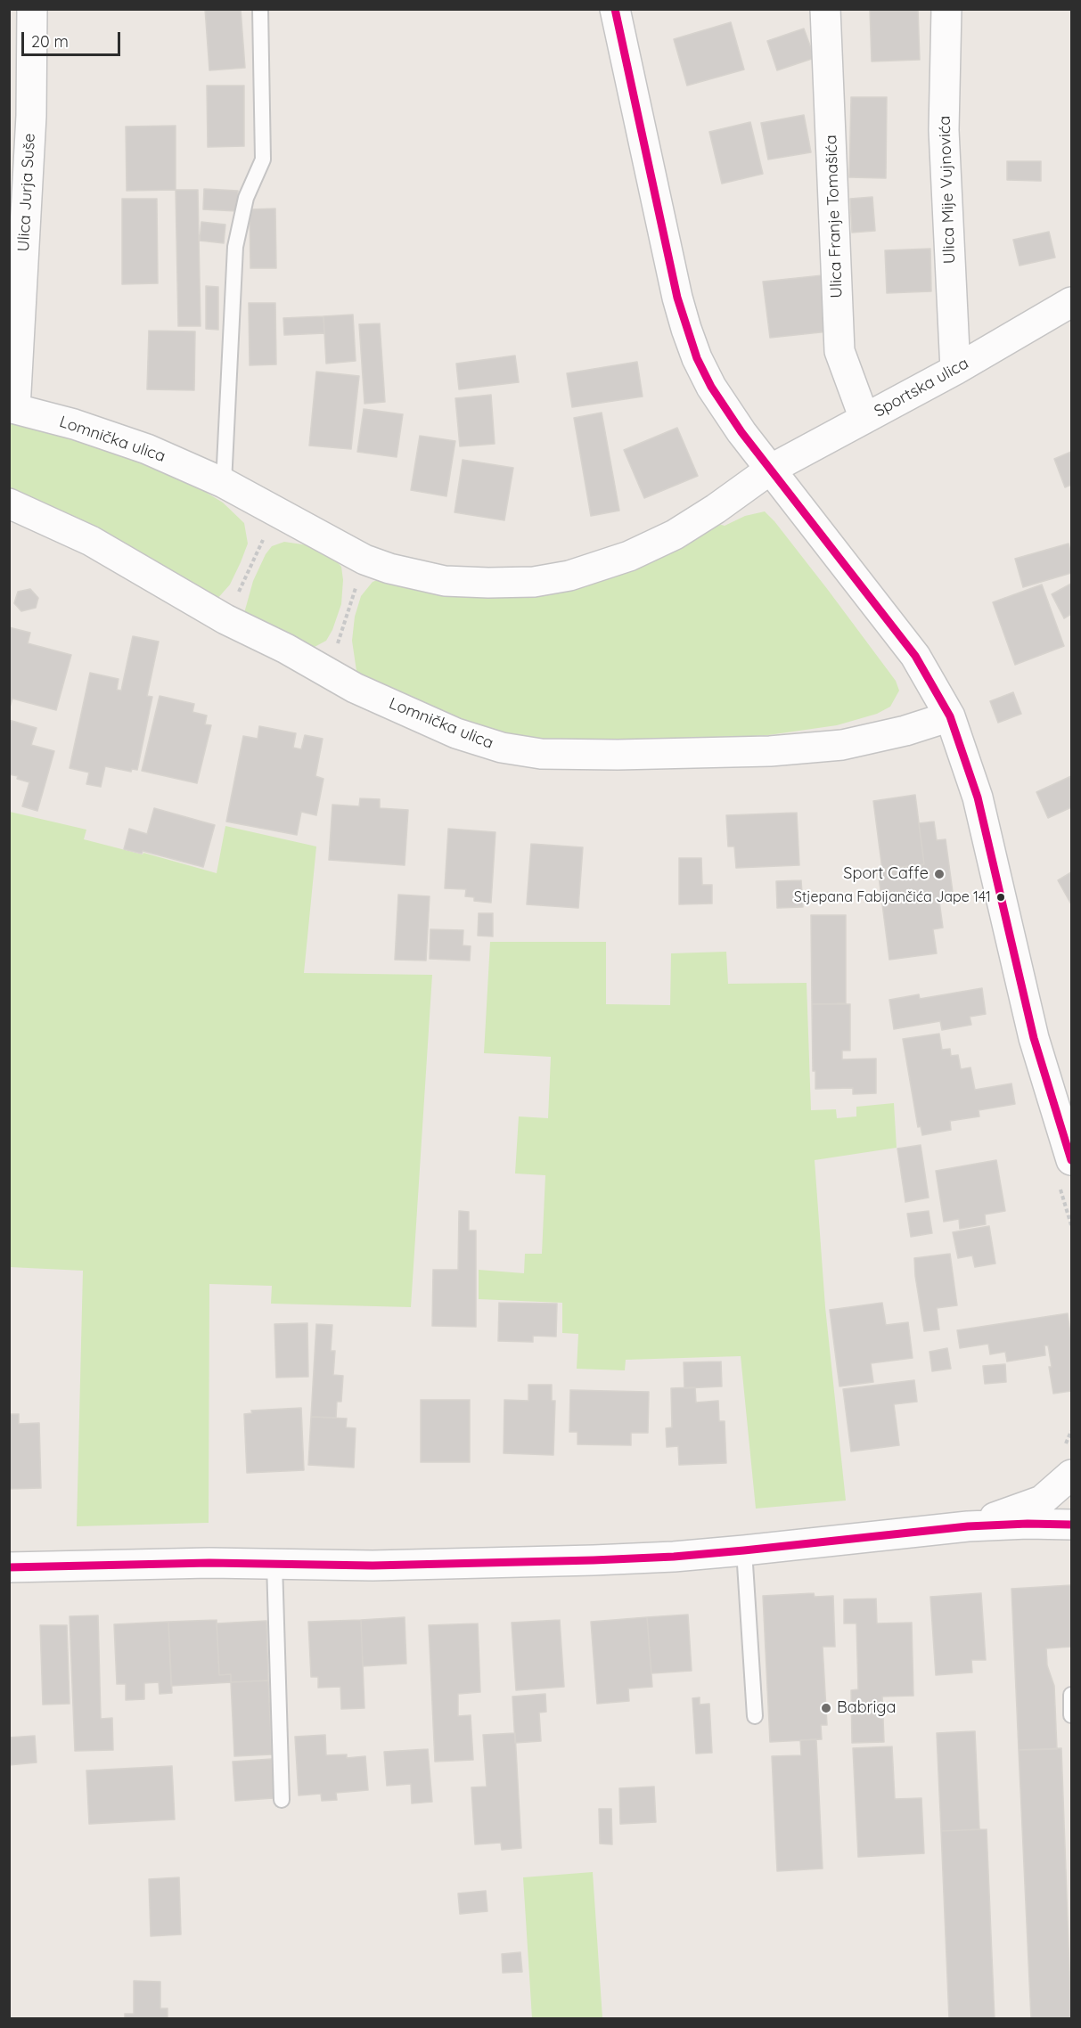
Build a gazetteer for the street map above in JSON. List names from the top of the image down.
{
  "streets": {
    "street": [
      "Ulica Mije Vujnovića",
      "Ulica Jurja Suše",
      "Ulica Franje Tomašića",
      "Sportska ulica",
      "Lomnička ulica"
    ]
  },
  "crossings": [
    ["Ulica Mije Vujnovića", "Sportska ulica"],
    ["Ulica Jurja Suše", "Lomnička ulica"],
    ["Ulica Franje Tomašića", "Sportska ulica"],
    ["Sportska ulica", "Lomnička ulica"]
  ],
  "places": ["Sport Caffe", "Stjepana Fabijančića Jape 141", "Babriga"],
  "scale_bar": "20 m"
}
